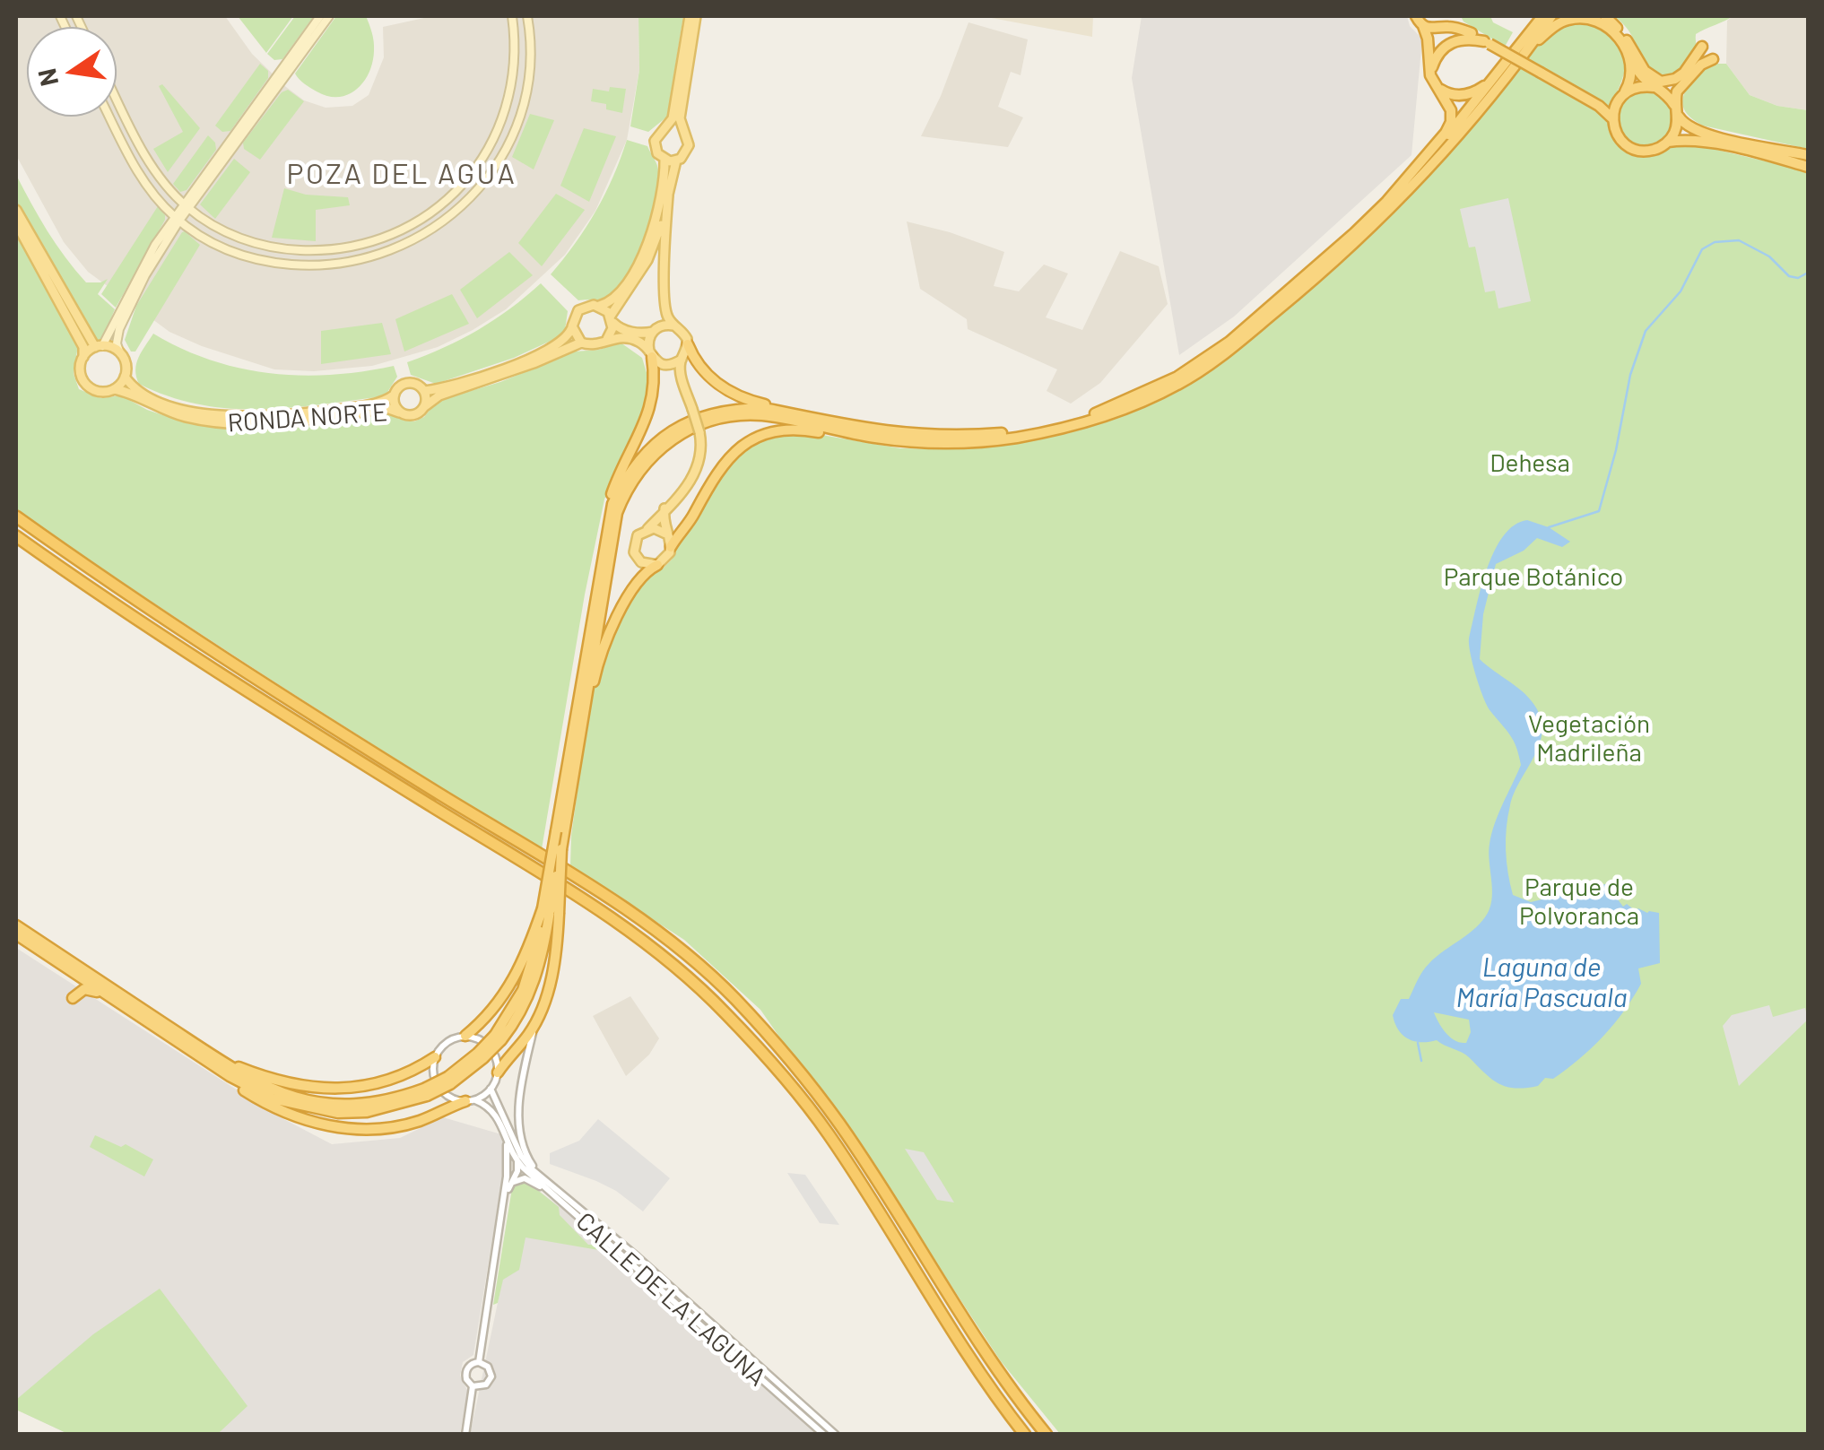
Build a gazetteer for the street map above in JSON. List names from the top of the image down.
{
  "streets": {
    "main road": ["RONDA NORTE"],
    "street": ["CALLE DE LA LAGUNA"]
  },
  "districts": ["POZA DEL AGUA"],
  "water": ["Laguna de María Pascuala"],
  "parks": [
    "Dehesa",
    "Parque Botánico",
    "Vegetación Madrileña",
    "Parque de Polvoranca"
  ],
  "north": "left"
}
